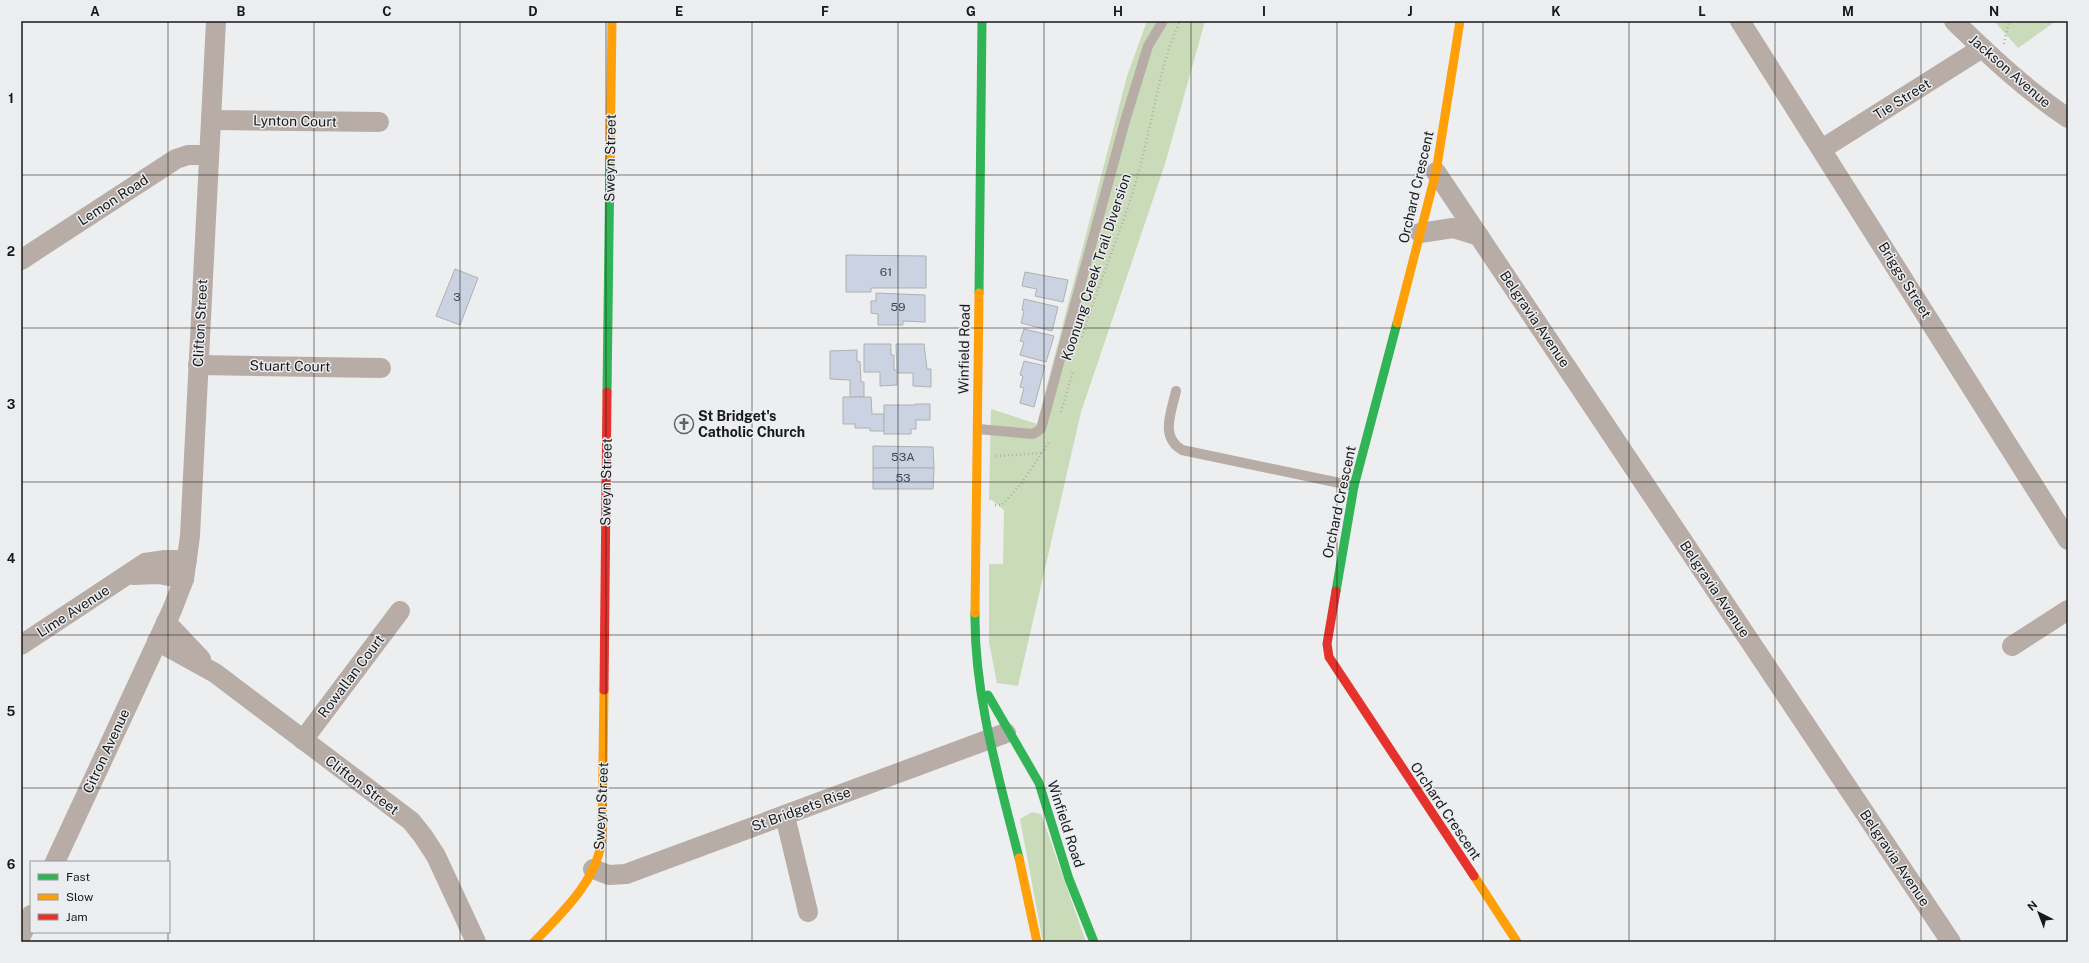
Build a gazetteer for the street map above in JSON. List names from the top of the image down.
{
  "streets": {
    "street": [
      "Jackson Avenue",
      "Tie Street",
      "Lynton Court",
      "Sweyn Street",
      "Orchard Crescent",
      "Lemon Road",
      "Briggs Street",
      "Belgravia Avenue",
      "Clifton Street",
      "Winfield Road",
      "Stuart Court",
      "Lime Avenue",
      "Rowallan Court",
      "Citron Avenue",
      "St Bridgets Rise"
    ],
    "path": ["Koonung Creek Trail Diversion"]
  },
  "crossings": [
    ["Jackson Avenue", "Tie Street"],
    ["Tie Street", "Briggs Street"],
    ["Lynton Court", "Clifton Street"],
    ["Sweyn Street", "St Bridgets Rise"],
    ["Orchard Crescent", "Belgravia Avenue"],
    ["Lemon Road", "Clifton Street"],
    ["Clifton Street", "Stuart Court"],
    ["Clifton Street", "Lime Avenue"],
    ["Clifton Street", "Rowallan Court"],
    ["Clifton Street", "Citron Avenue"],
    ["Winfield Road", "St Bridgets Rise"]
  ],
  "places": {
    "church": ["St Bridget's Catholic Church"]
  },
  "house_numbers": [
    "61",
    "3",
    "59",
    "53A",
    "53"
  ],
  "legend": ["Fast", "Slow", "Jam"],
  "north": "top left",
  "grid": {
    "columns": [
      "A",
      "B",
      "C",
      "D",
      "E",
      "F",
      "G",
      "H",
      "I",
      "J",
      "K",
      "L",
      "M",
      "N"
    ],
    "rows": [
      "1",
      "2",
      "3",
      "4",
      "5",
      "6"
    ]
  }
}
